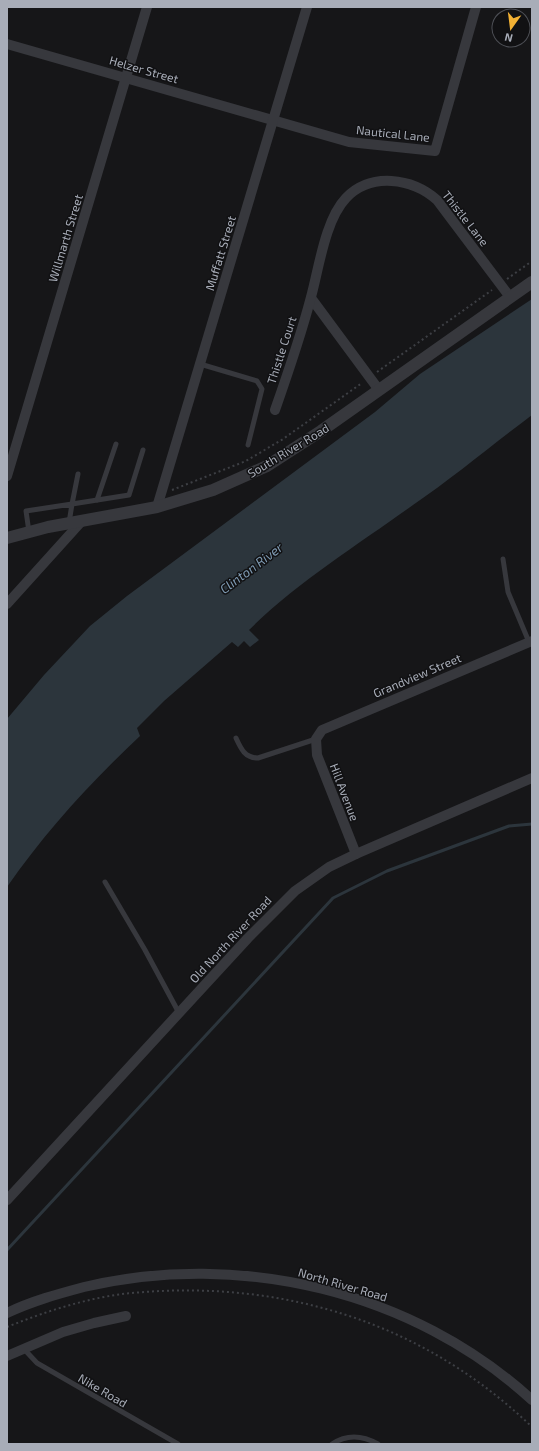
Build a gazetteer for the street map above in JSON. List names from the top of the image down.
{
  "streets": {
    "street": [
      "Helzer Street",
      "Nautical Lane",
      "Thistle Lane",
      "Willmarth Street",
      "Muffatt Street",
      "Thistle Court",
      "South River Road",
      "Grandview Street",
      "Hill Avenue",
      "Old North River Road",
      "North River Road"
    ],
    "lane": ["Nike Road"]
  },
  "crossings": [
    ["Helzer Street", "Nautical Lane"],
    ["Helzer Street", "Willmarth Street"],
    ["Helzer Street", "Muffatt Street"],
    ["Nautical Lane", "Muffatt Street"],
    ["Thistle Lane", "Thistle Court"],
    ["Thistle Lane", "South River Road"],
    ["Muffatt Street", "South River Road"],
    ["Grandview Street", "Hill Avenue"],
    ["Hill Avenue", "Old North River Road"]
  ],
  "water": ["Clinton River"],
  "north": "bottom"
}
